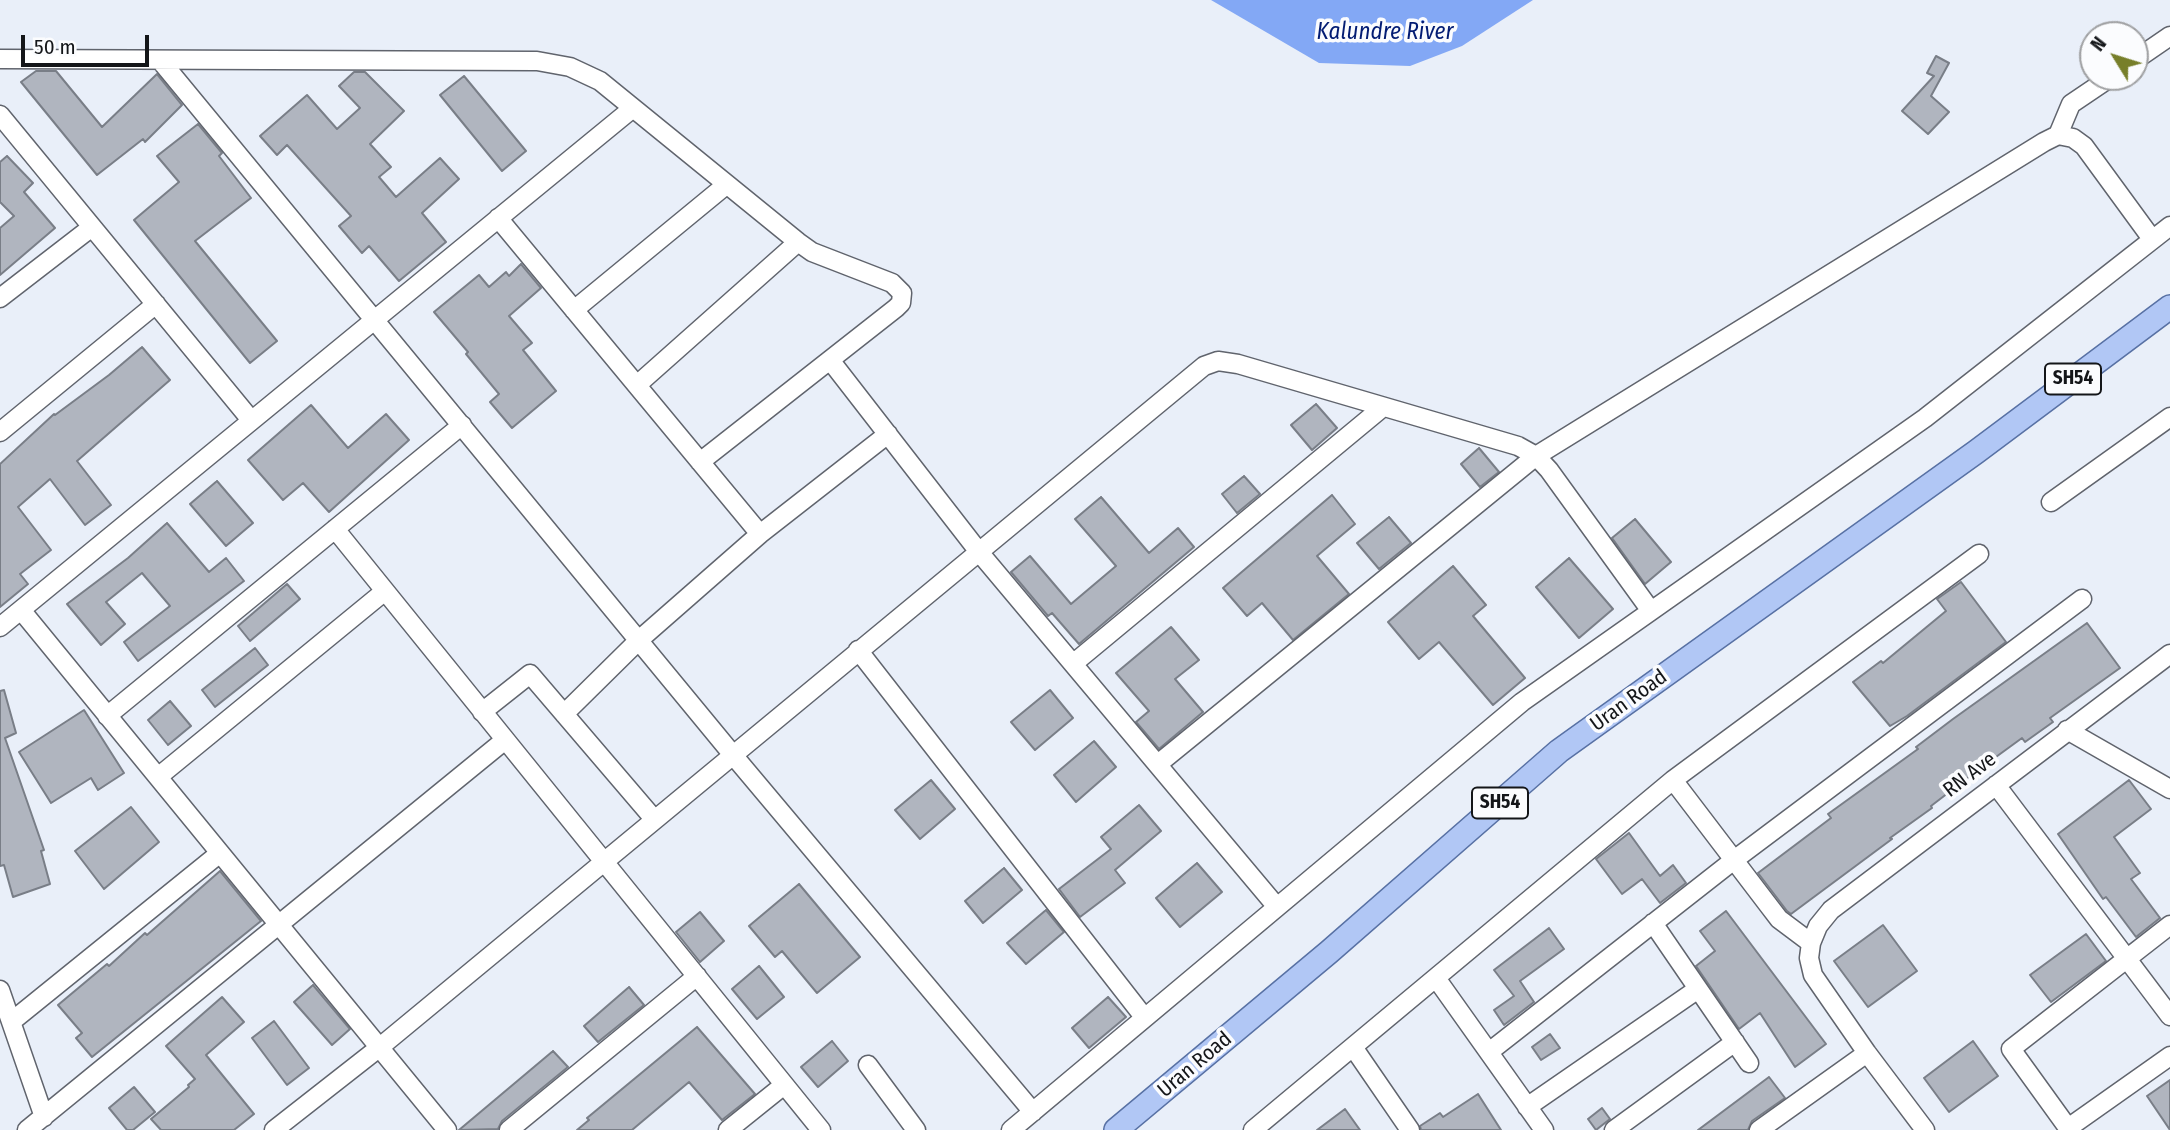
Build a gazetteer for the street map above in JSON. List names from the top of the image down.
{
  "streets": {
    "main road": ["SH54", "Uran Road"],
    "street": ["RN Ave"]
  },
  "water": ["Kalundre River"],
  "scale_bar": "50 m",
  "north": "top left"
}
